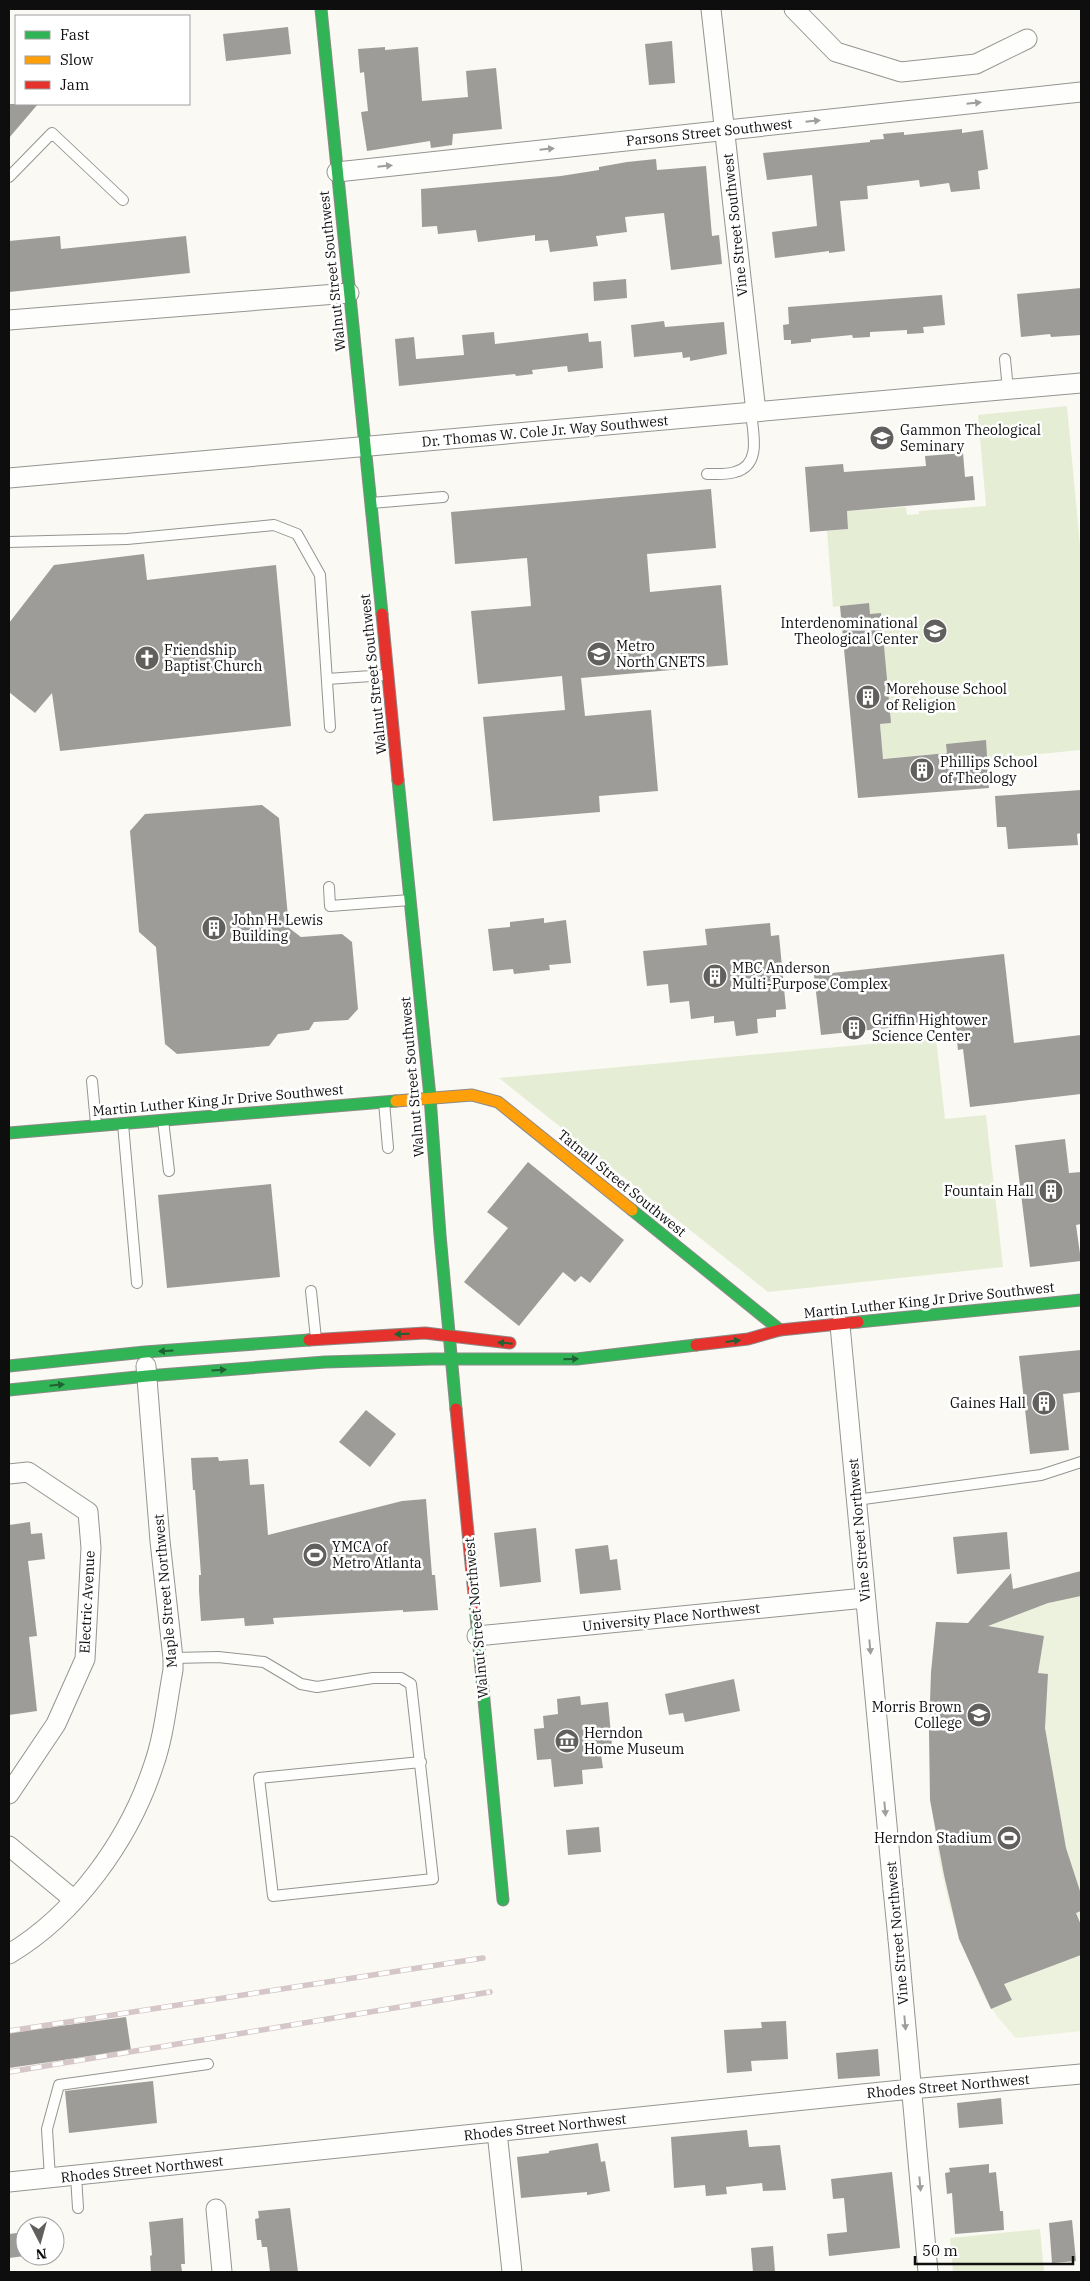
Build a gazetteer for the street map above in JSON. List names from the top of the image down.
{
  "streets": {
    "street": [
      "Parsons Street Southwest",
      "Vine Street Southwest",
      "Walnut Street Southwest",
      "Dr. Thomas W. Cole Jr. Way Southwest",
      "Martin Luther King Jr Drive Southwest",
      "Tatnall Street Southwest",
      "Vine Street Northwest",
      "Maple Street Northwest",
      "Electric Avenue",
      "University Place Northwest",
      "Walnut Street Northwest",
      "Rhodes Street Northwest"
    ]
  },
  "crossings": [
    ["Parsons Street Southwest", "Vine Street Southwest"],
    ["Parsons Street Southwest", "Walnut Street Southwest"],
    ["Vine Street Southwest", "Dr. Thomas W. Cole Jr. Way Southwest"],
    ["Walnut Street Southwest", "Dr. Thomas W. Cole Jr. Way Southwest"],
    ["Walnut Street Southwest", "Martin Luther King Jr Drive Southwest"],
    ["Walnut Street Southwest", "Tatnall Street Southwest"],
    ["Walnut Street Southwest", "Walnut Street Northwest"],
    ["Martin Luther King Jr Drive Southwest", "Tatnall Street Southwest"],
    ["Martin Luther King Jr Drive Southwest", "Vine Street Northwest"],
    ["Vine Street Northwest", "University Place Northwest"],
    ["Vine Street Northwest", "Rhodes Street Northwest"],
    ["University Place Northwest", "Walnut Street Northwest"]
  ],
  "one_way": ["Parsons Street Southwest", "Vine Street Northwest"],
  "places": {
    "school or university": [
      "Gammon Theological Seminary",
      "Interdenominational Theological Center",
      "Metro North GNETS",
      "Morris Brown College"
    ],
    "church": ["Friendship Baptist Church"],
    "building": [
      "Morehouse School of Religion",
      "Phillips School of Theology",
      "John H. Lewis Building",
      "MBC Anderson Multi-Purpose Complex",
      "Griffin Hightower Science Center",
      "Fountain Hall",
      "Gaines Hall"
    ],
    "sports": ["YMCA of Metro Atlanta", "Herndon Stadium"],
    "museum": ["Herndon Home Museum"]
  },
  "legend": ["Fast", "Slow", "Jam"],
  "scale_bar": "50 m",
  "north": "bottom"
}
